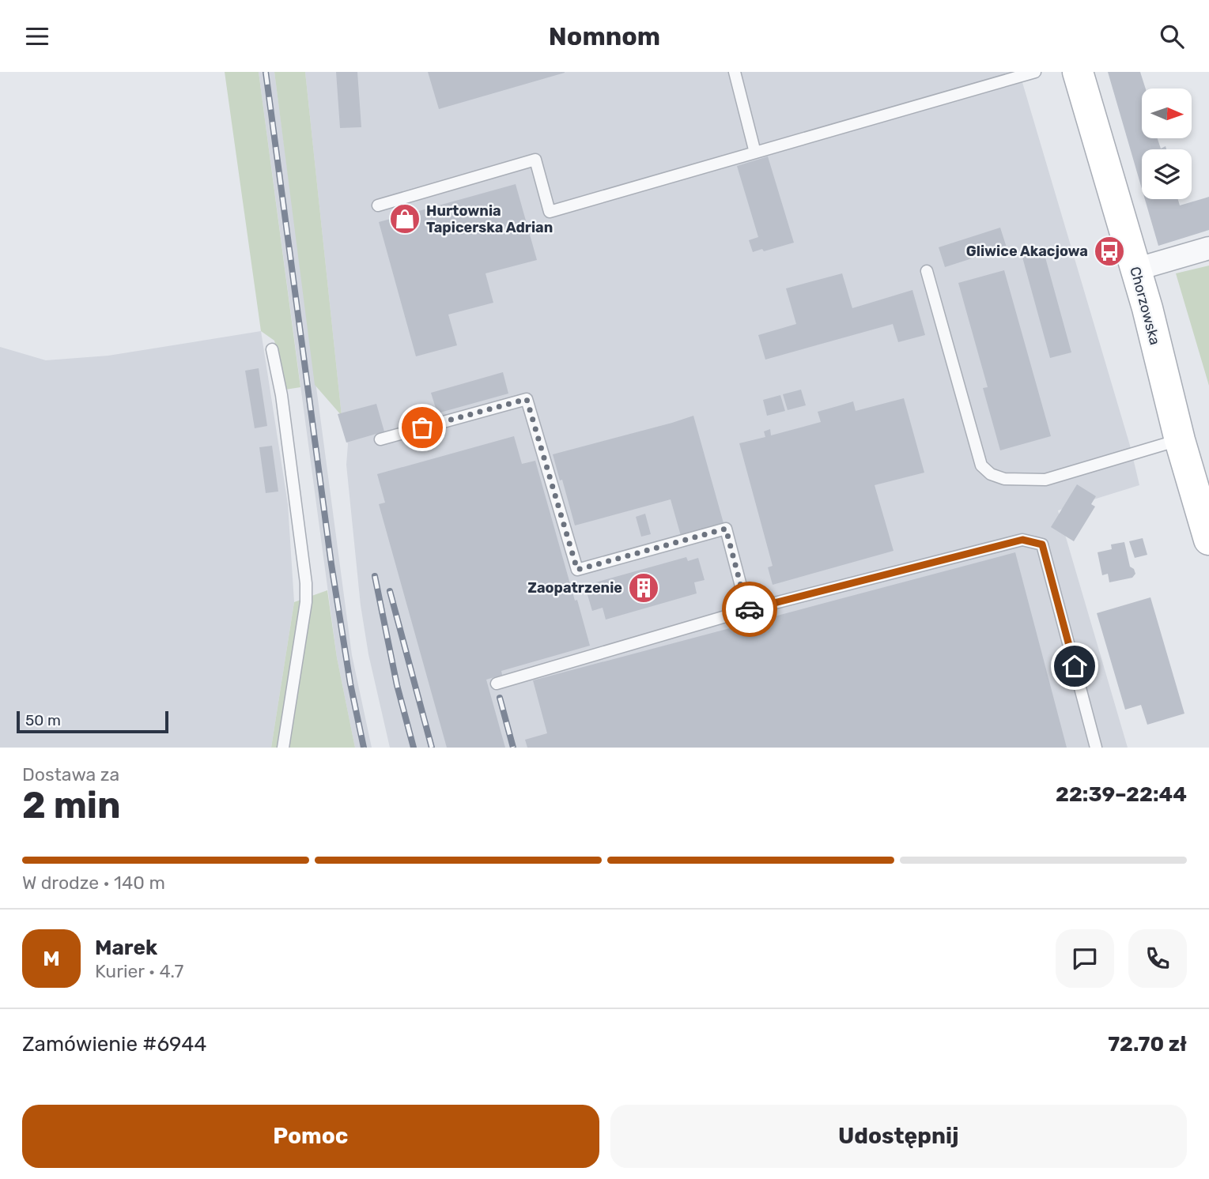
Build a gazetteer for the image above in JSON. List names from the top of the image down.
{
  "streets": {
    "main road": ["Chorzowska"]
  },
  "places": {
    "shop": ["Hurtownia Tapicerska Adrian"],
    "bus stop": ["Gliwice Akacjowa"],
    "building": ["Zaopatrzenie"]
  },
  "scale_bar": "50 m",
  "north": "right",
  "page": {
    "header": "Nomnom",
    "scale": "50 m",
    "heading": ["2 min", "Dostawa za", "22:39–22:44"],
    "panel": [
      "Marek",
      "Kurier · 4.7",
      "Zamówienie #6944",
      "72.70 zł"
    ],
    "bar": "W drodze · 140 m",
    "round": "M",
    "buttons": ["Pomoc", "Udostępnij"]
  }
}
